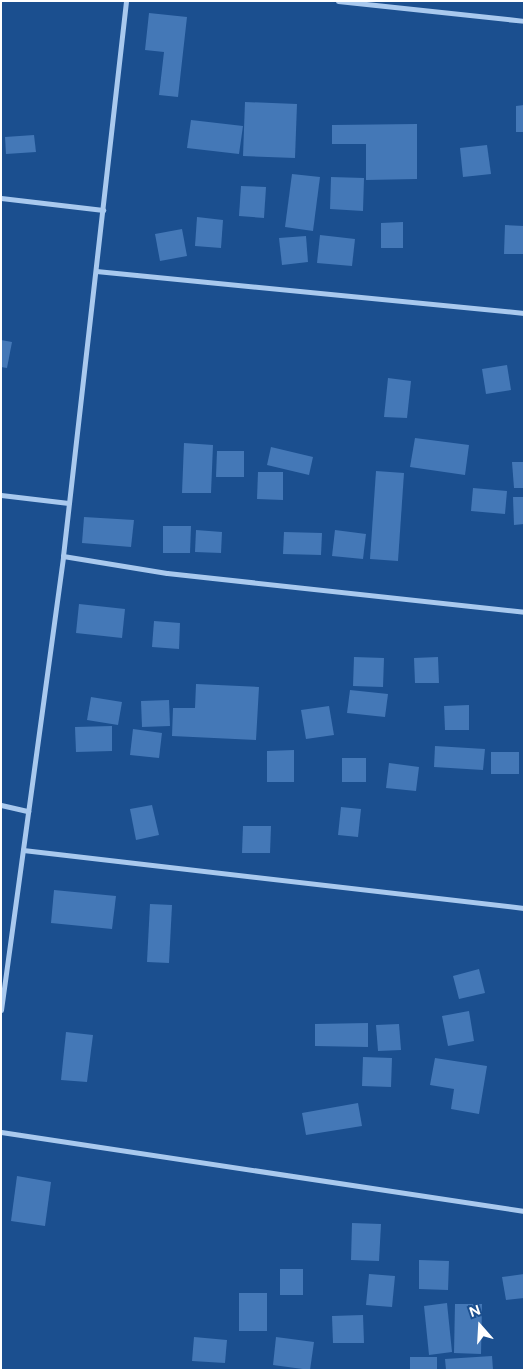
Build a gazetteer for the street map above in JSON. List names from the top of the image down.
{
  "north": "top"
}
